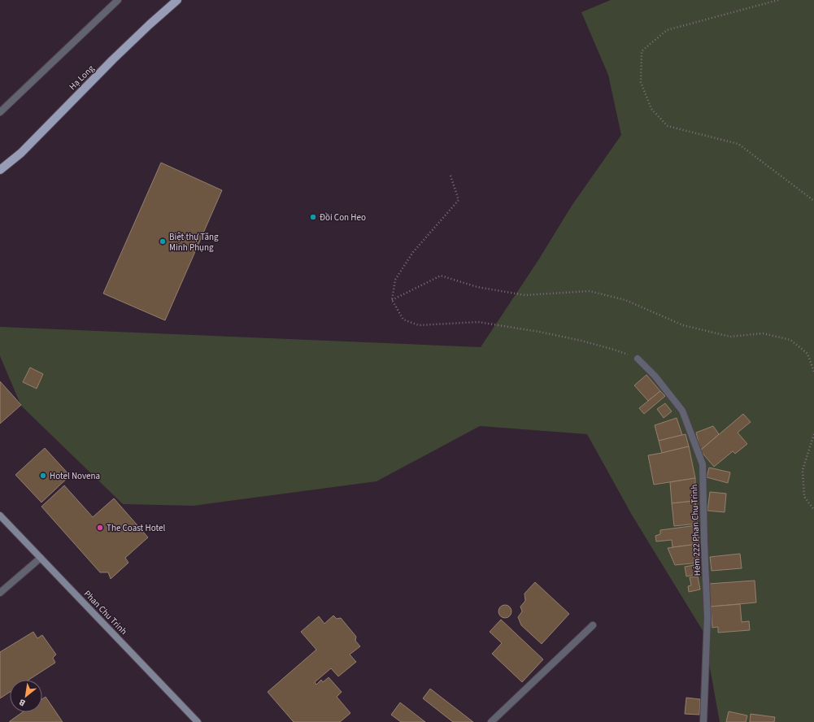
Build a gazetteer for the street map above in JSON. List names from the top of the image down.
{
  "streets": {
    "main road": ["Hạ Long", "Phan Chu Trinh"],
    "street": ["Hẻm 222 Phan Chu Trinh"]
  },
  "places": [
    "Đồi Con Heo",
    "Biệt thự Tăng Minh Phụng",
    "Hotel Novena",
    "The Coast Hotel"
  ],
  "north": "bottom left"
}
